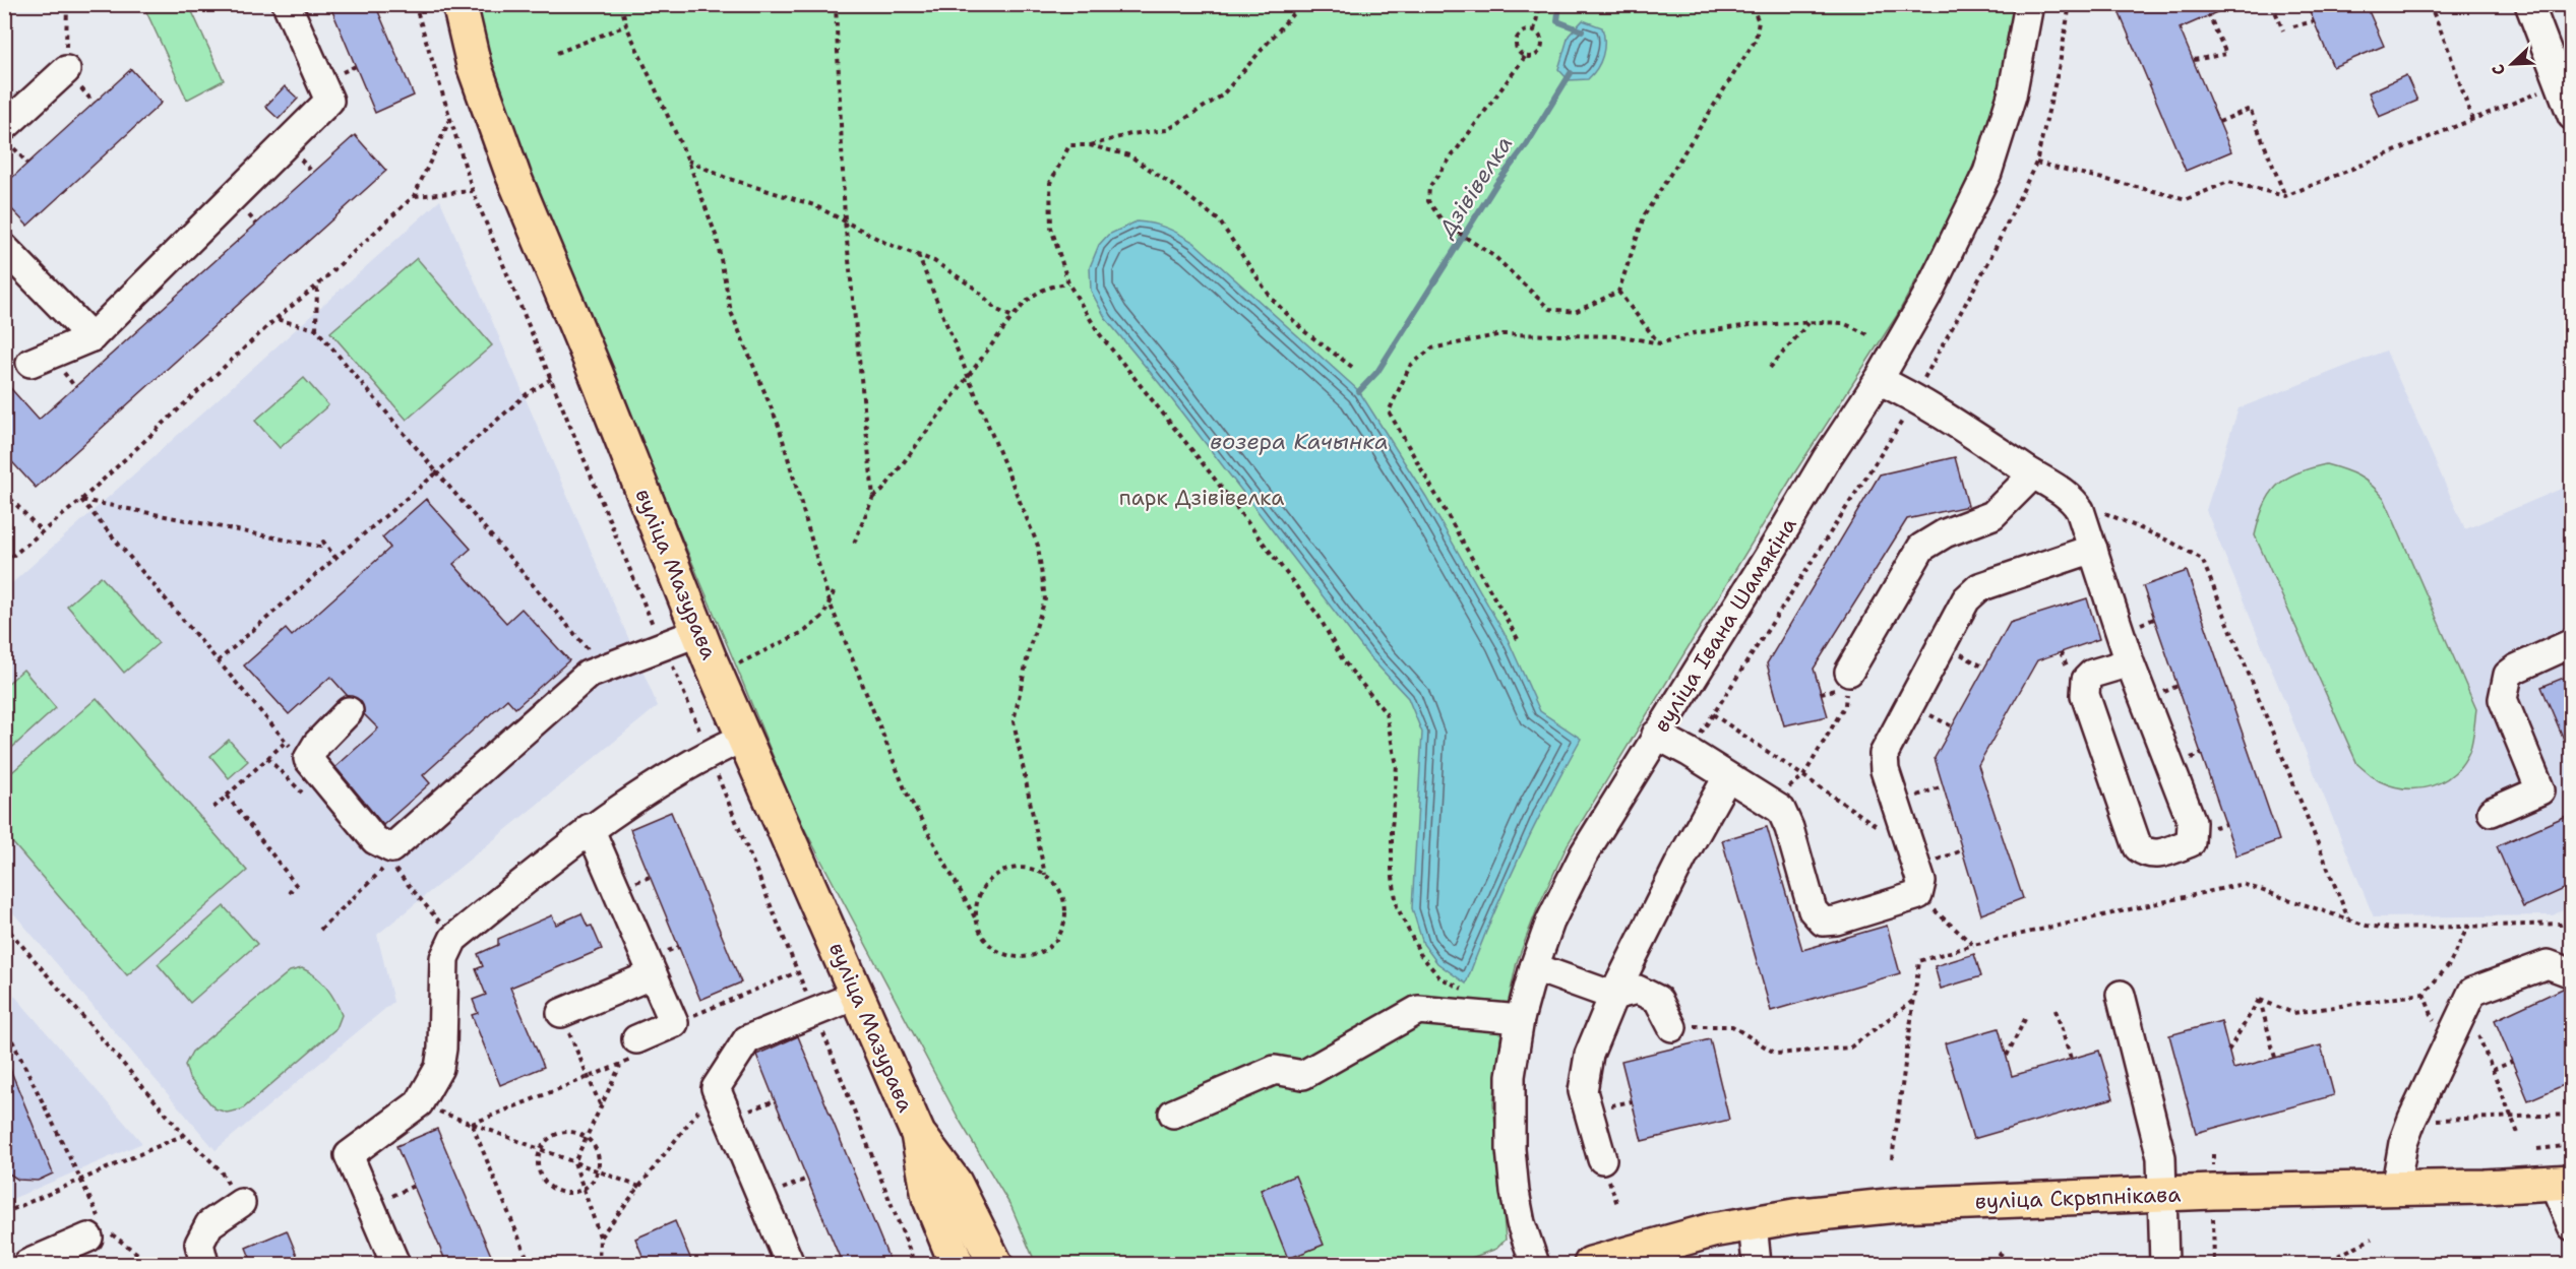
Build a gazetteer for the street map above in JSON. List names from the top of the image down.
{
  "streets": {
    "main road": ["вуліца Мазурава", "вуліца Скрыпнікава"],
    "street": ["вуліца Івана Шамякіна"]
  },
  "water": ["Дзівівелка", "возера Качынка"],
  "parks": ["парк Дзівівелка"],
  "north": "bottom left"
}
